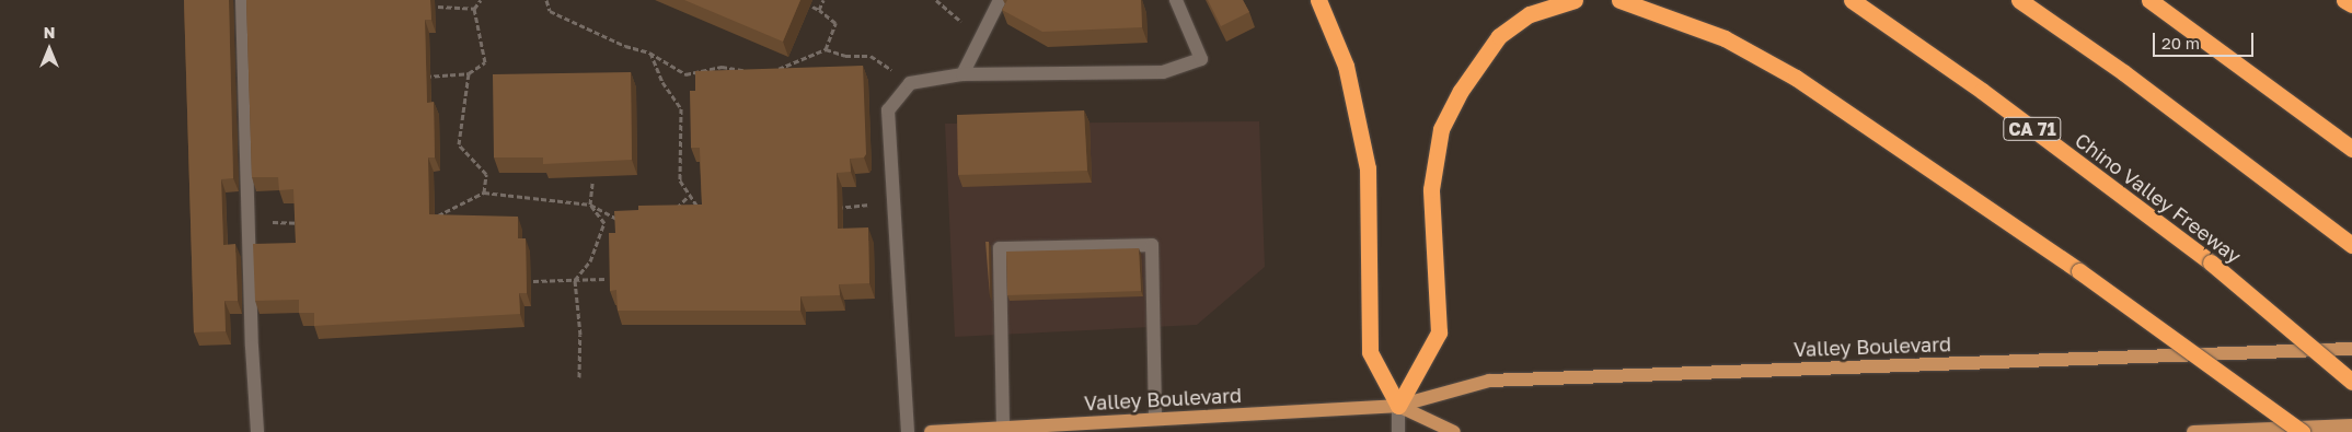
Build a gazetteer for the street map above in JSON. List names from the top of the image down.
{
  "streets": {
    "highway": ["CA 71", "Chino Valley Freeway"],
    "main road": ["Valley Boulevard"]
  },
  "scale_bar": "20 m",
  "north": "top"
}
